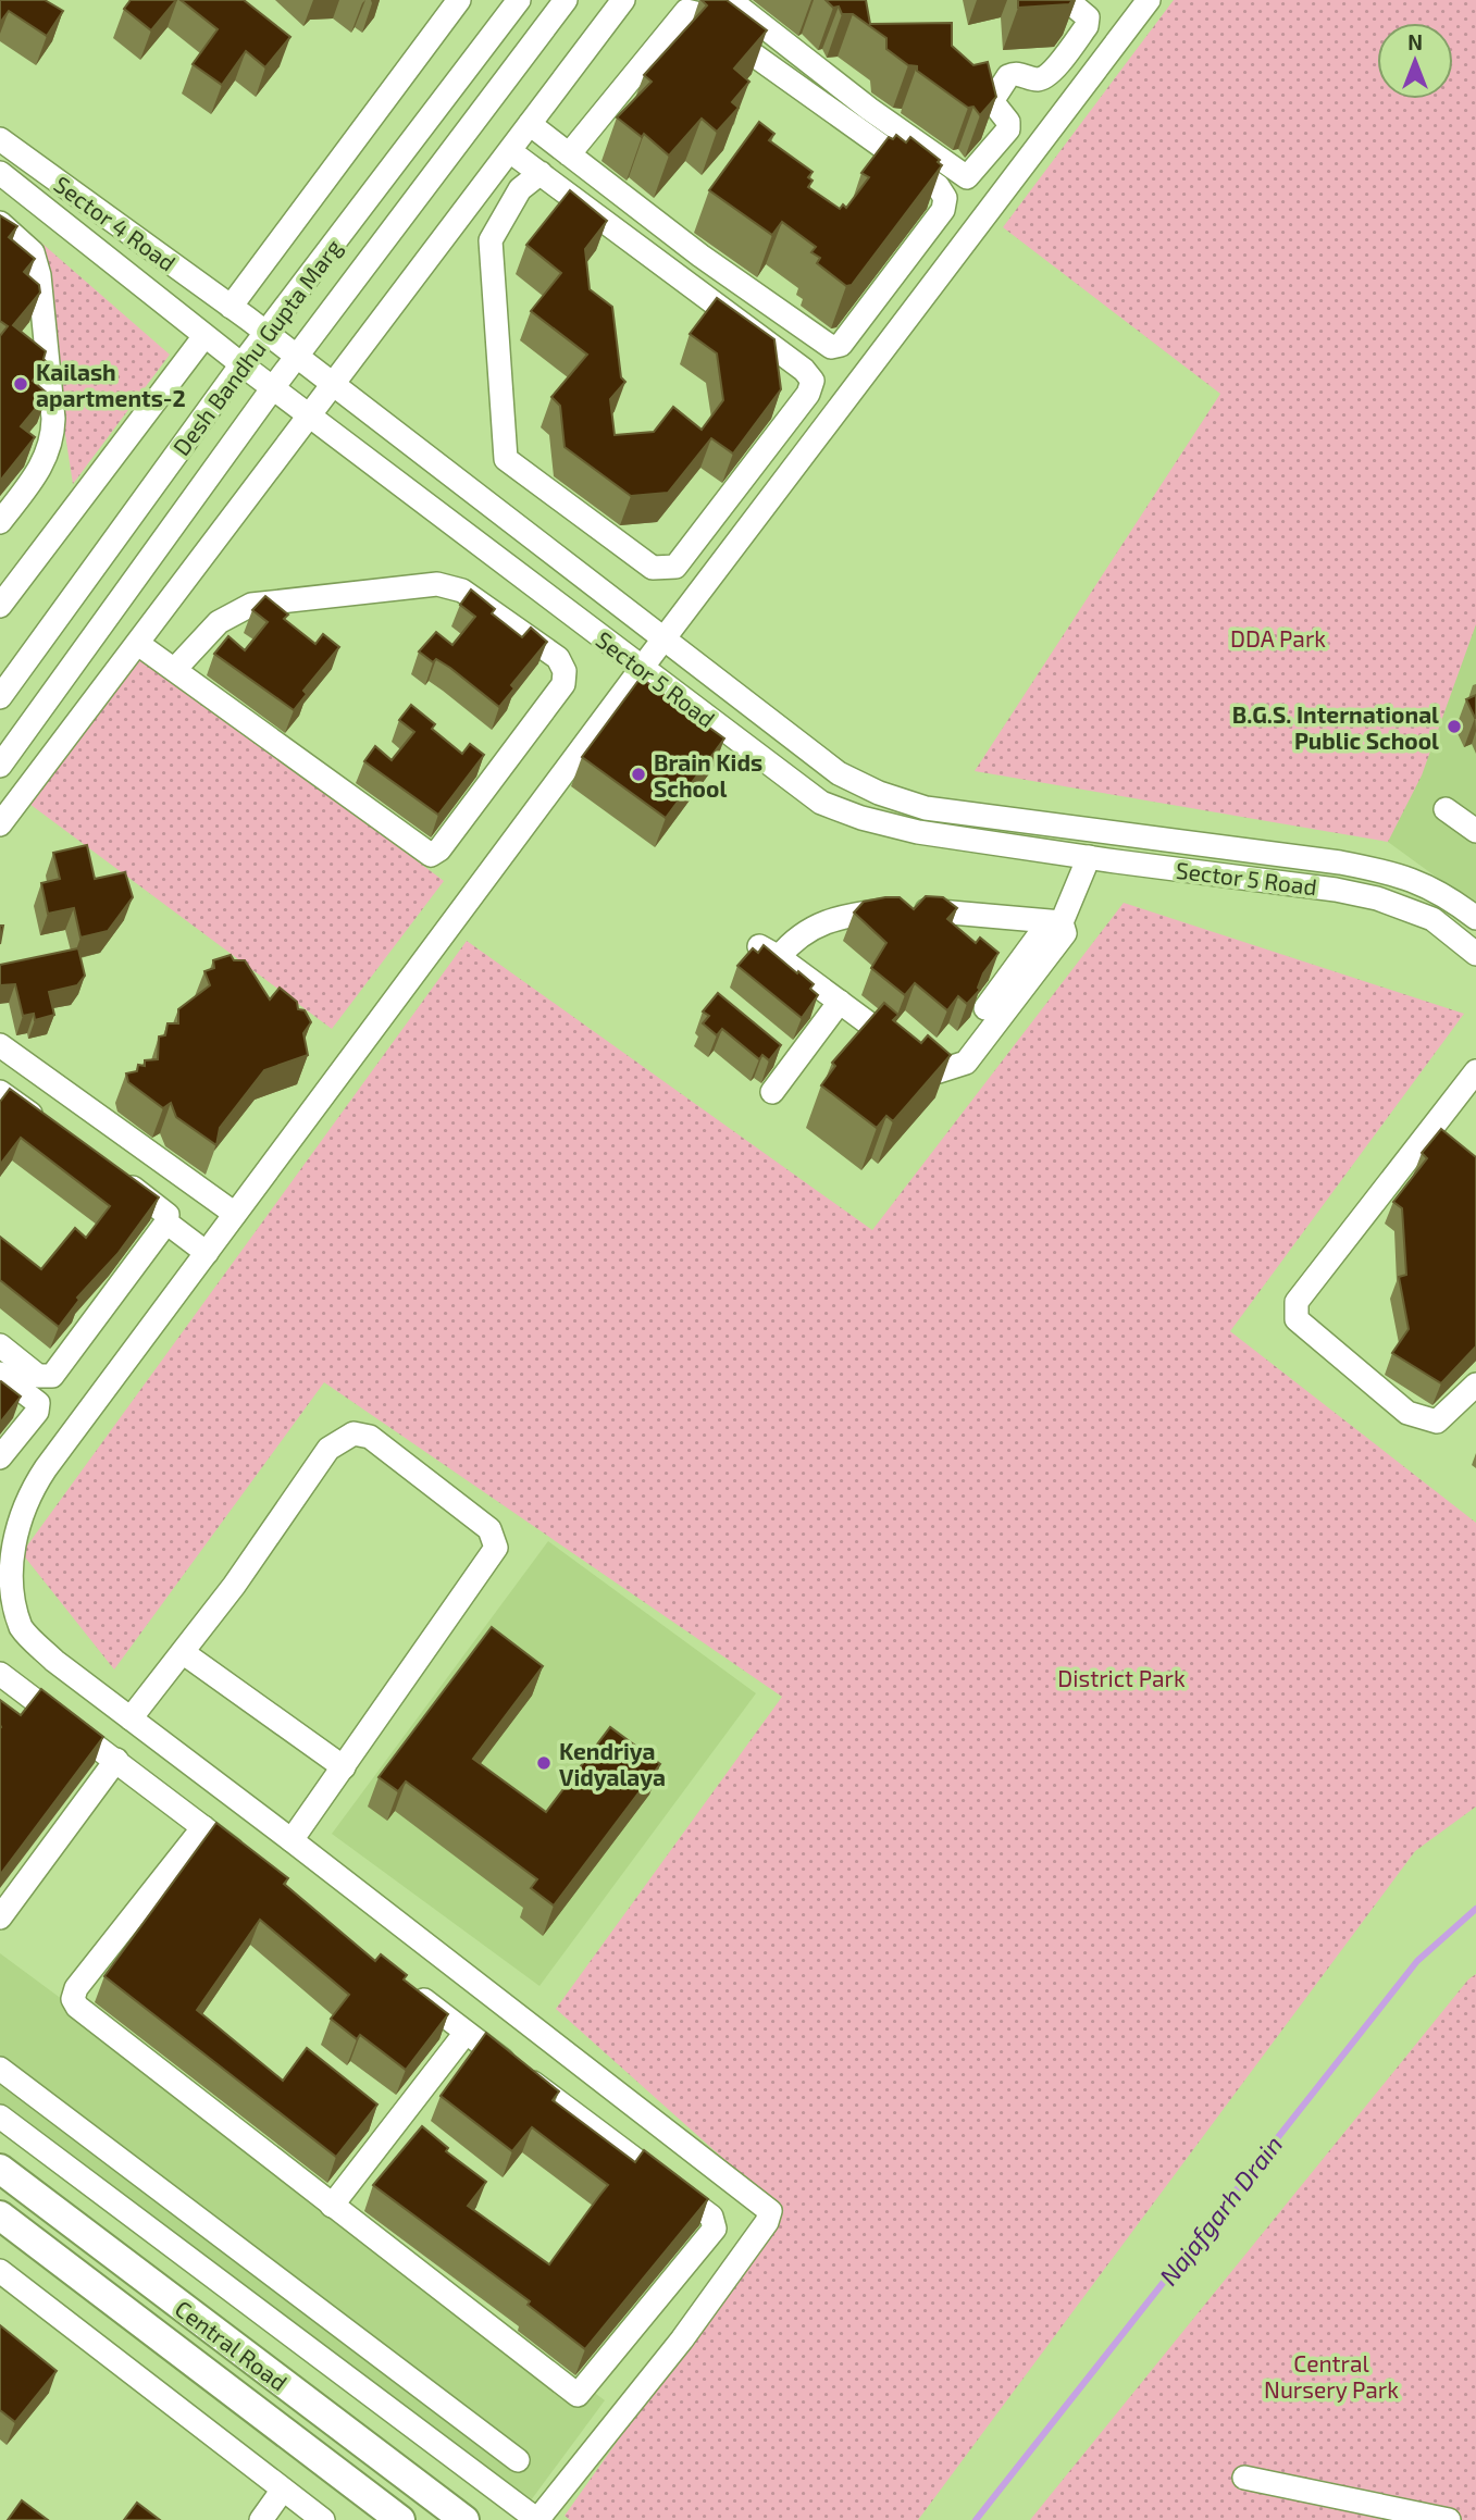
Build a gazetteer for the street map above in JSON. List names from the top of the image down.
{
  "streets": {
    "main road": ["Central Road"],
    "street": ["Sector 4 Road", "Desh Bandhu Gupta Marg", "Sector 5 Road"]
  },
  "crossings": [
    ["Sector 4 Road", "Sector 5 Road"],
    ["Desh Bandhu Gupta Marg", "Sector 5 Road"]
  ],
  "water": ["Najafgarh Drain"],
  "parks": ["DDA Park", "District Park", "Central Nursery Park"],
  "places": [
    "Kailash apartments-2",
    "B.G.S. International Public School",
    "Brain Kids School",
    "Kendriya Vidyalaya"
  ],
  "north": "top"
}
